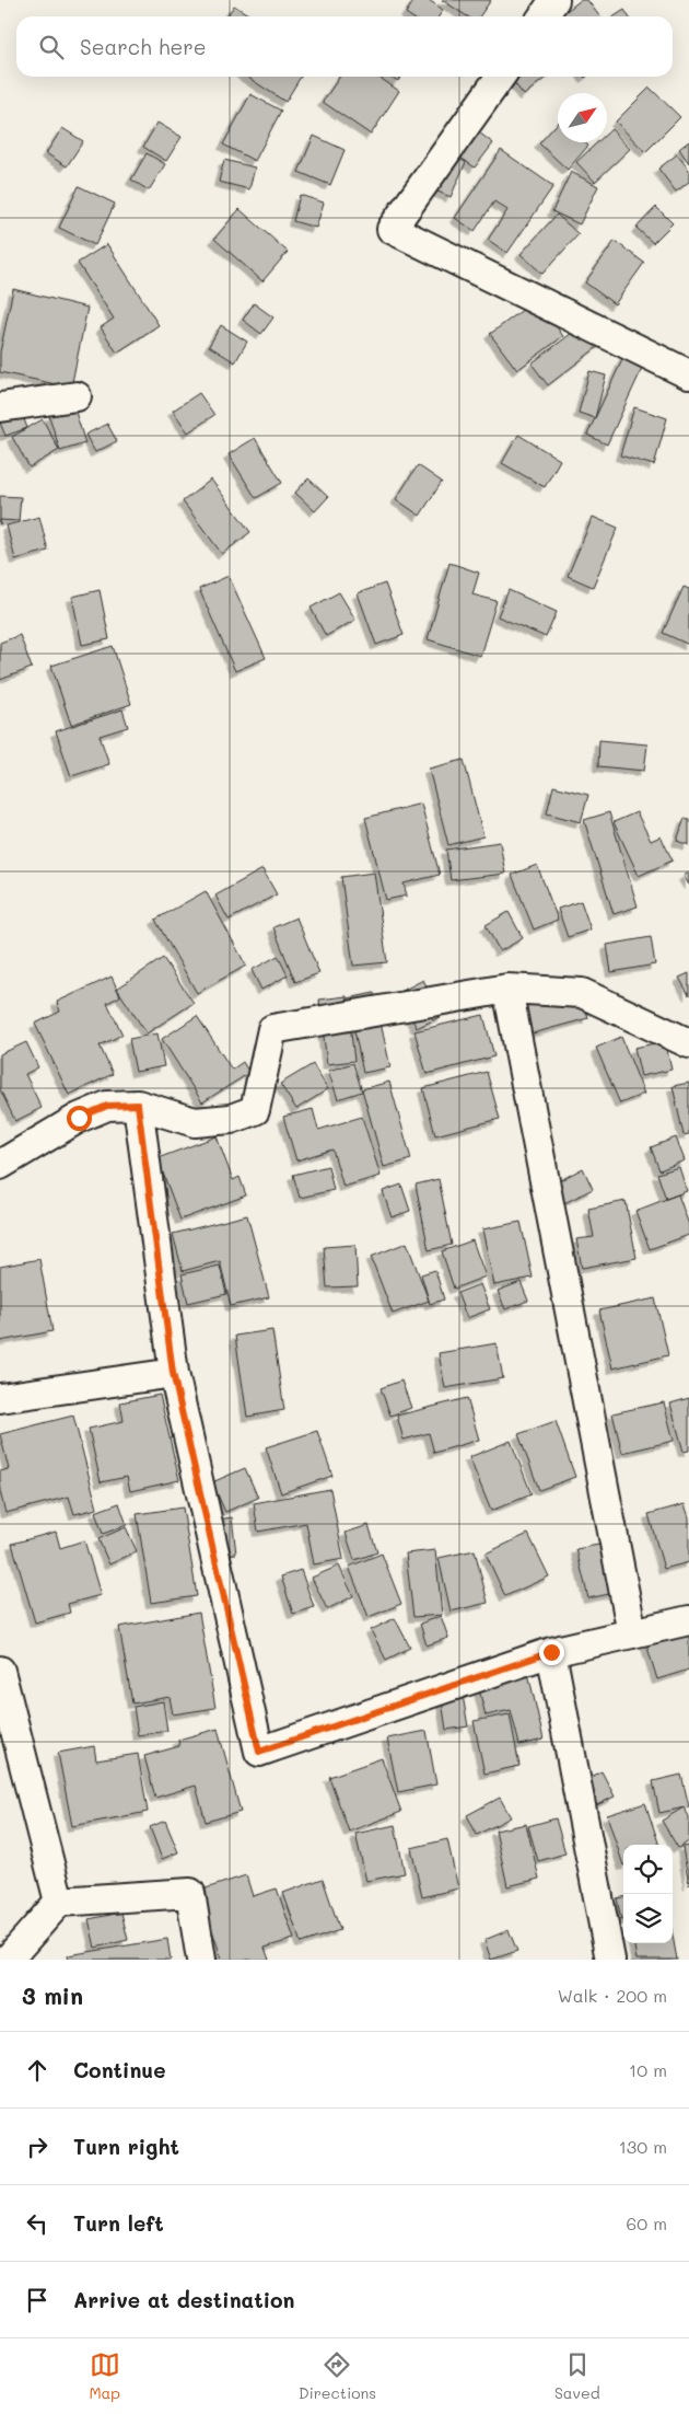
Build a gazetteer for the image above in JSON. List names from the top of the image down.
{
  "north": "top right",
  "page": {
    "search": "Search here",
    "heading": ["3 min", "Walk · 200 m"],
    "list": [
      ["Continue", "10 m"],
      ["Turn right", "130 m"],
      ["Turn left", "60 m"],
      "Arrive at destination"
    ],
    "nav": ["Map", "Directions", "Saved"]
  }
}
